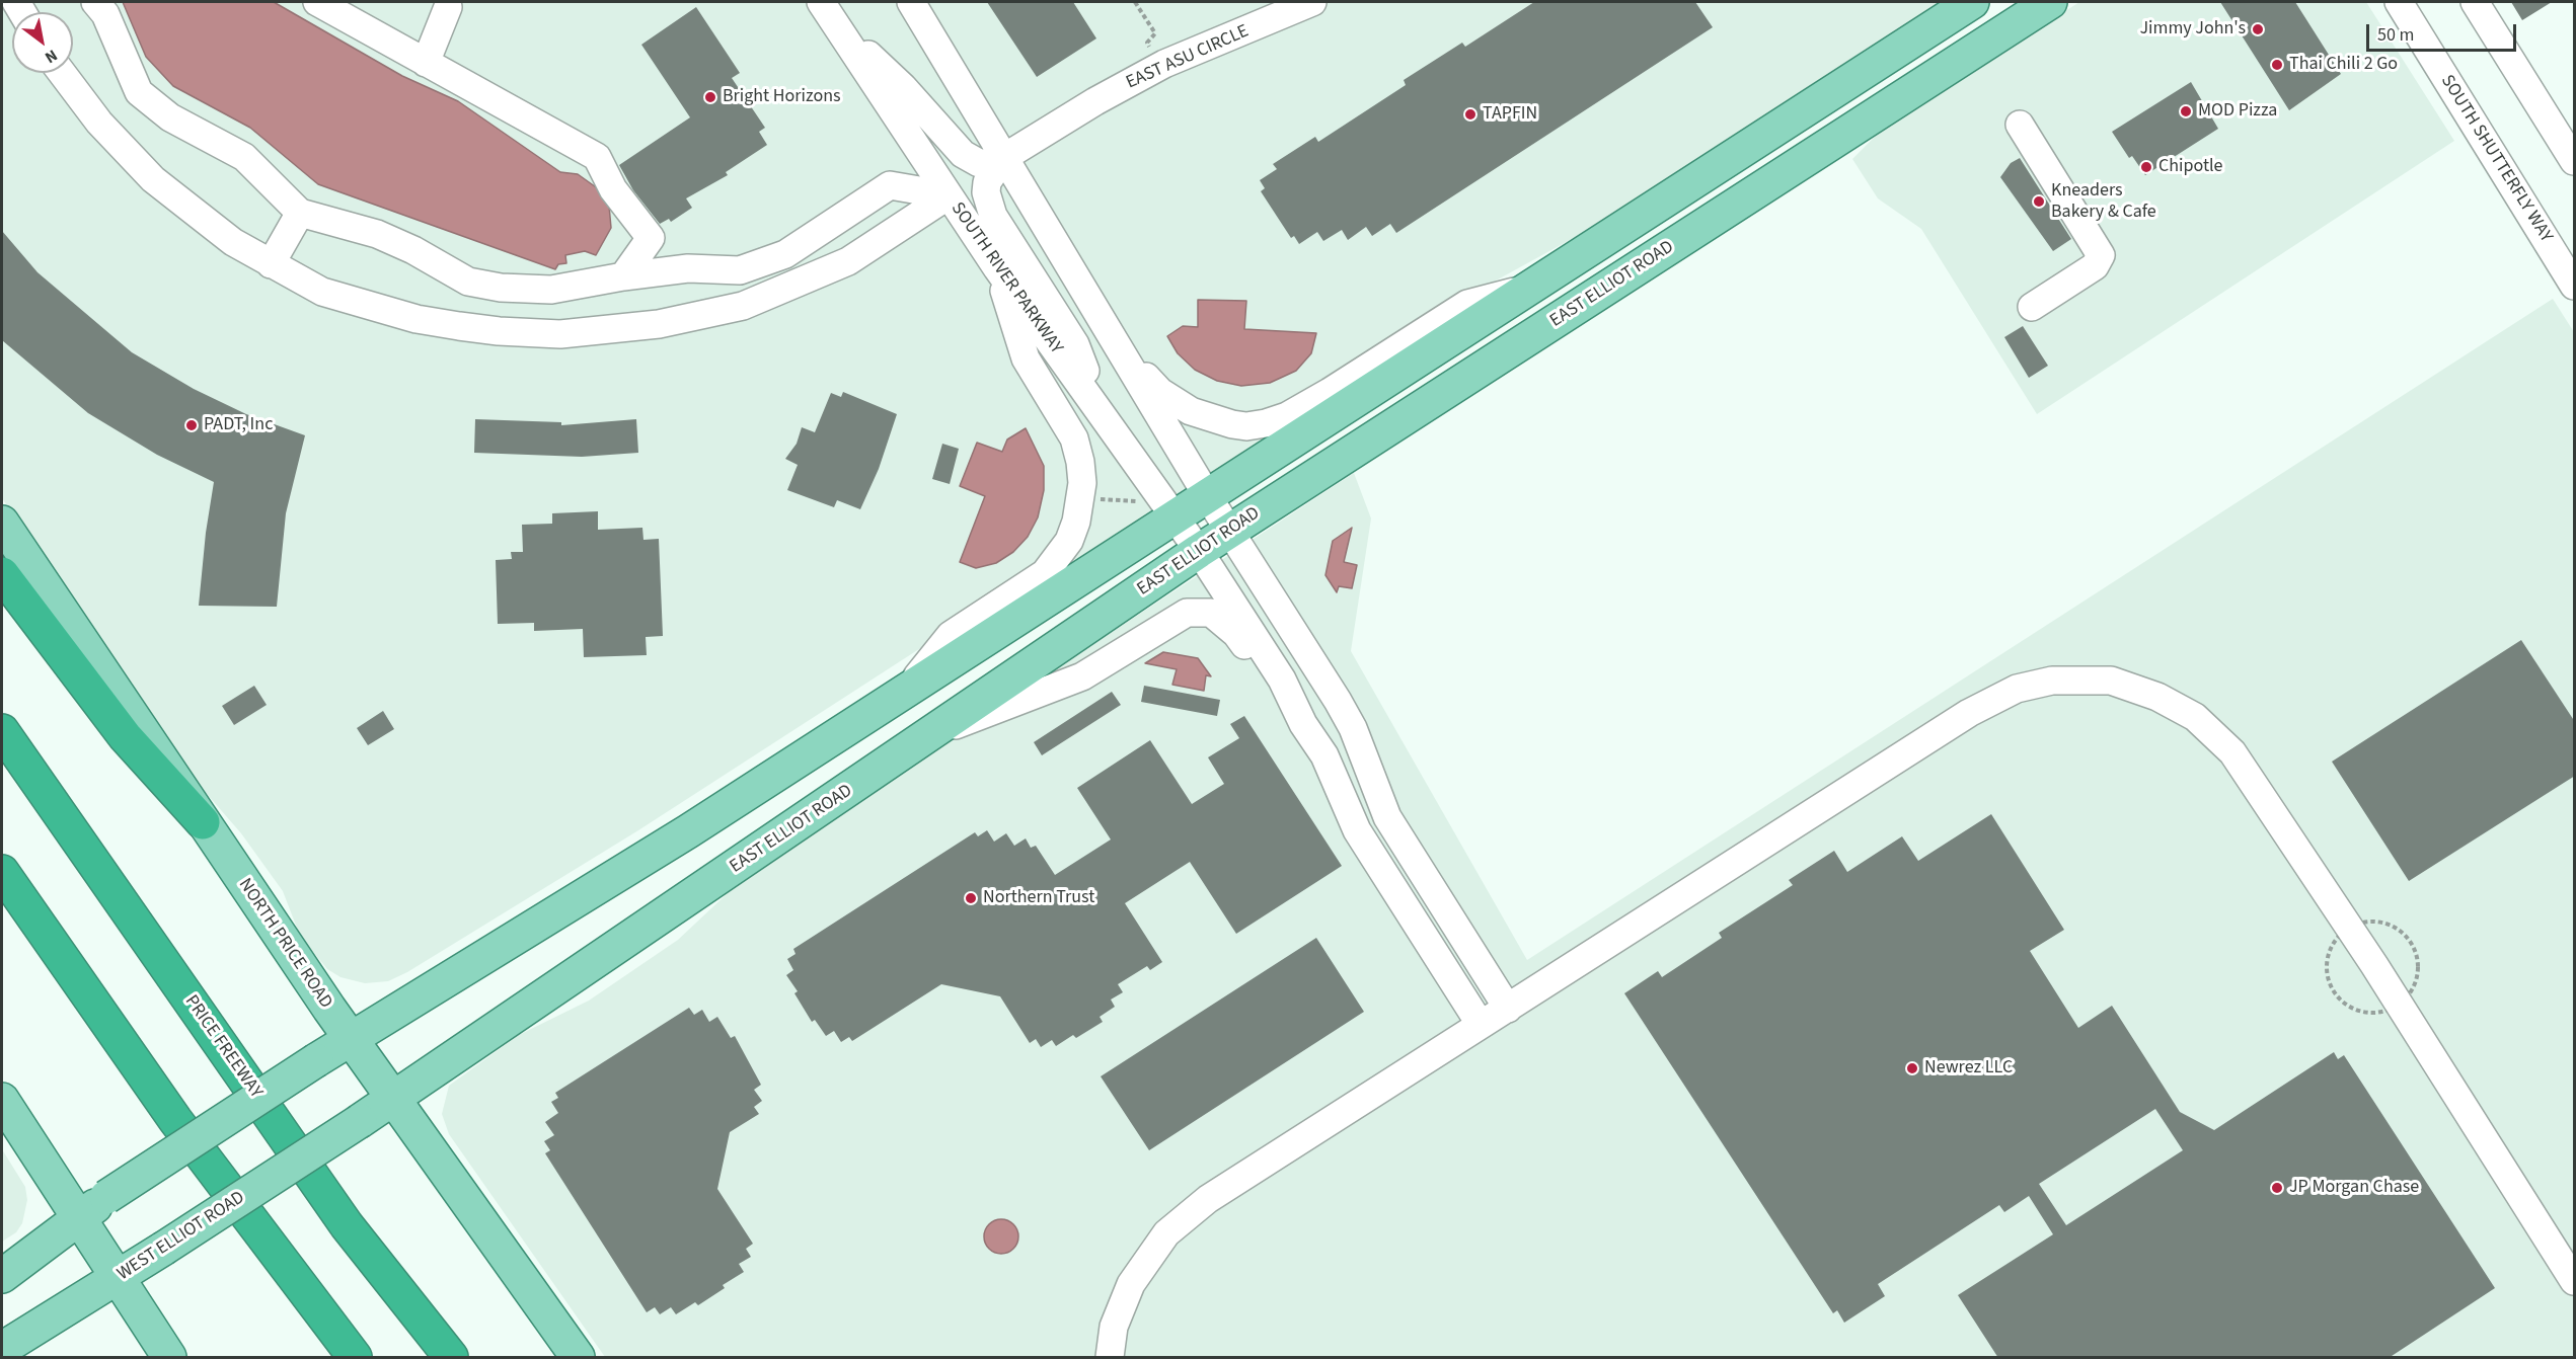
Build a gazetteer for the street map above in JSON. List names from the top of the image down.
{
  "streets": {
    "highway": ["PRICE FREEWAY"],
    "main road": ["EAST ELLIOT ROAD", "NORTH PRICE ROAD", "WEST ELLIOT ROAD"],
    "street": ["EAST ASU CIRCLE", "SOUTH SHUTTERFLY WAY", "SOUTH RIVER PARKWAY"]
  },
  "crossings": [
    ["SOUTH RIVER PARKWAY", "EAST ELLIOT ROAD"],
    ["EAST ELLIOT ROAD", "NORTH PRICE ROAD"],
    ["EAST ELLIOT ROAD", "WEST ELLIOT ROAD"]
  ],
  "places": [
    "Jimmy John's",
    "Thai Chili 2 Go",
    "Bright Horizons",
    "MOD Pizza",
    "TAPFIN",
    "Chipotle",
    "Kneaders Bakery & Cafe",
    "PADT, Inc",
    "Northern Trust",
    "Newrez LLC",
    "JP Morgan Chase"
  ],
  "scale_bar": "50 m",
  "north": "bottom right"
}
